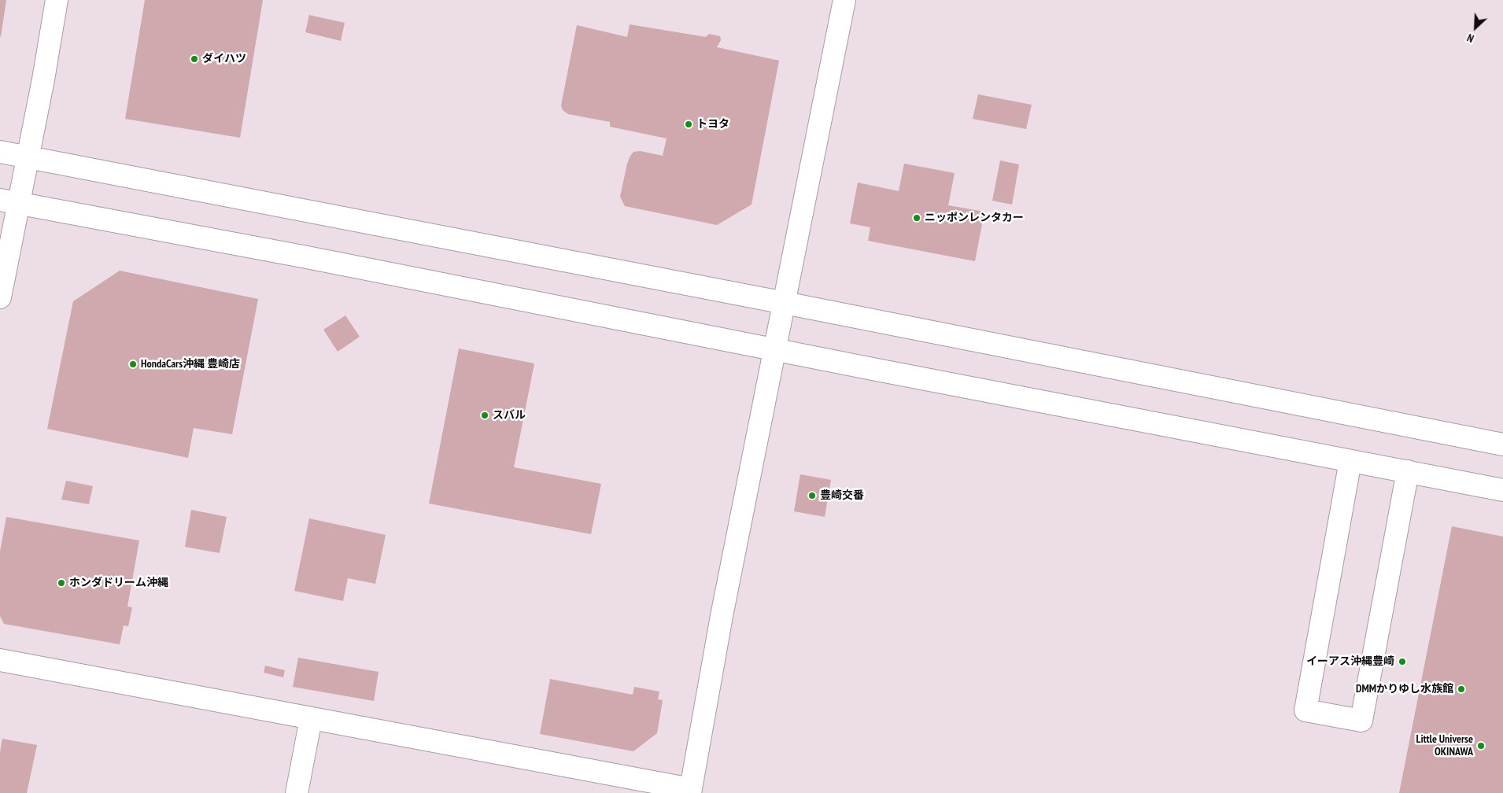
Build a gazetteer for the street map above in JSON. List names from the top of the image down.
{
  "places": [
    "ダイハツ",
    "トヨタ",
    "ニッポンレンタカー",
    "HondaCars沖縄 豊崎店",
    "スバル",
    "豊崎交番",
    "ホンダドリーム沖縄",
    "イーアス沖縄豊崎",
    "DMMかりゆし水族館",
    "Little Universe OKINAWA"
  ],
  "north": "bottom left"
}
